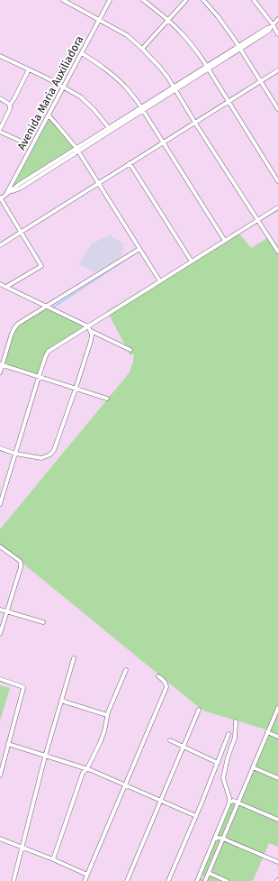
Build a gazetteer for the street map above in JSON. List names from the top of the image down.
{
  "streets": {
    "street": ["Avenida Maria Auxiliadora"]
  }
}
